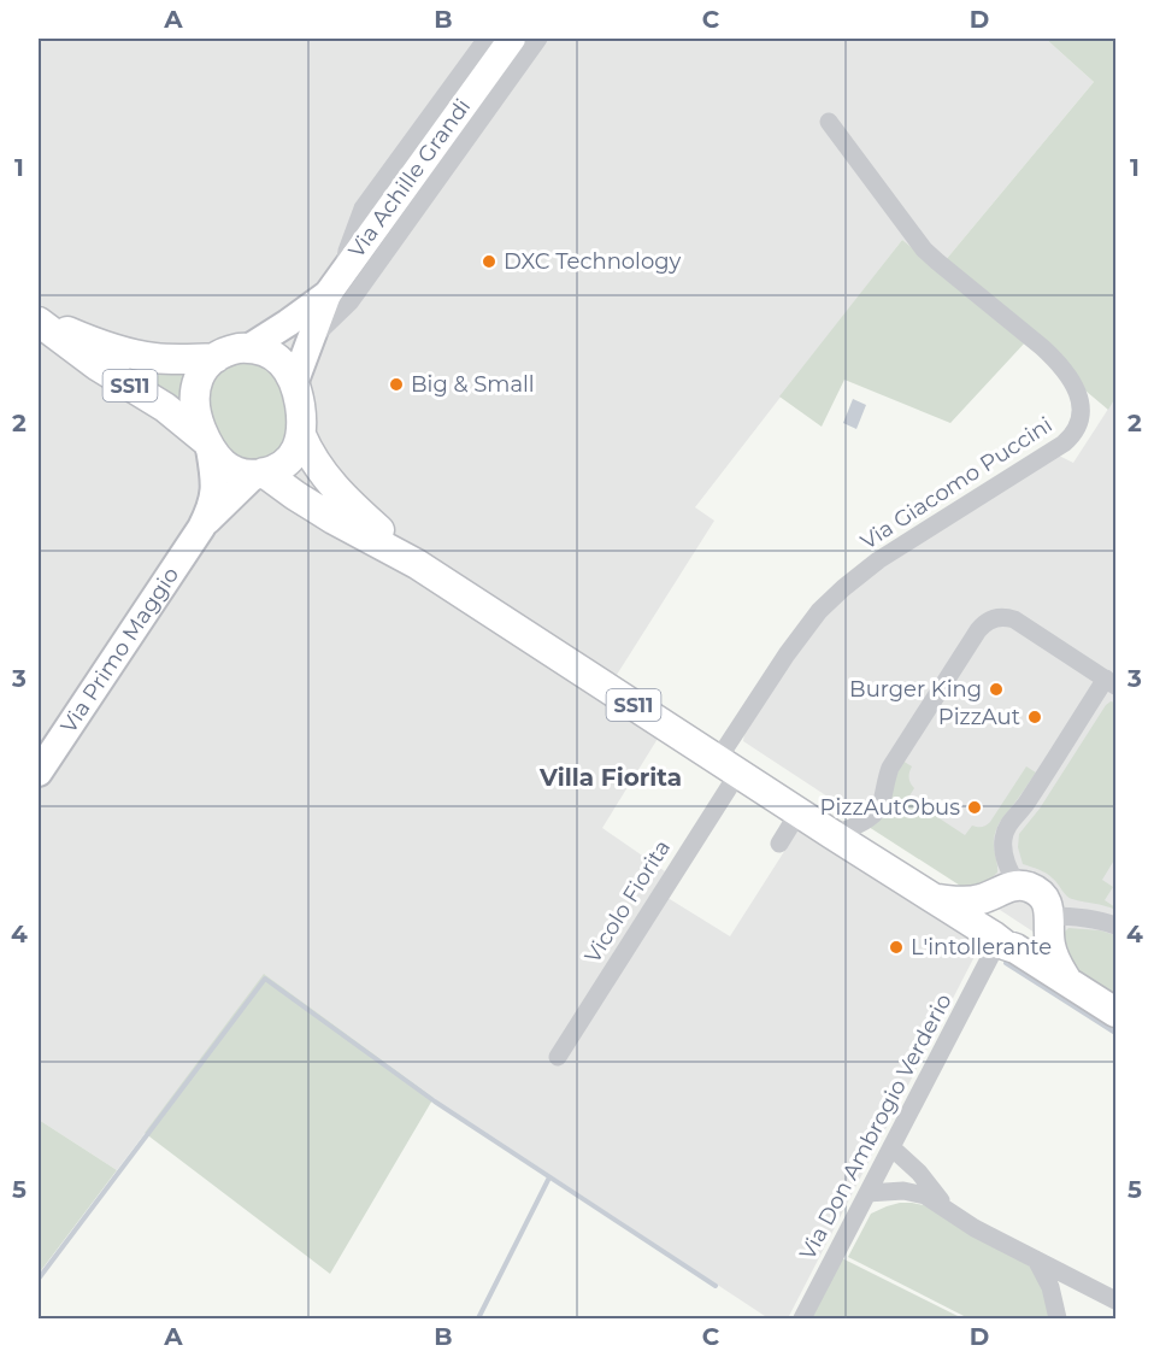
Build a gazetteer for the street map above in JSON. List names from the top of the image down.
{
  "streets": {
    "main road": ["SS11", "Via Primo Maggio"],
    "street": [
      "Via Achille Grandi",
      "Via Giacomo Puccini",
      "Vicolo Fiorita",
      "Via Don Ambrogio Verderio"
    ]
  },
  "crossings": [
    ["SS11", "Via Giacomo Puccini"],
    ["SS11", "Via Primo Maggio"],
    ["SS11", "Vicolo Fiorita"],
    ["SS11", "Via Don Ambrogio Verderio"],
    ["Via Giacomo Puccini", "Vicolo Fiorita"]
  ],
  "districts": ["Villa Fiorita"],
  "places": [
    "DXC Technology",
    "Big & Small",
    "Burger King",
    "PizzAut",
    "PizzAutObus",
    "L'intollerante"
  ],
  "grid": {
    "columns": [
      "A",
      "B",
      "C",
      "D"
    ],
    "rows": [
      "1",
      "2",
      "3",
      "4",
      "5"
    ]
  }
}
